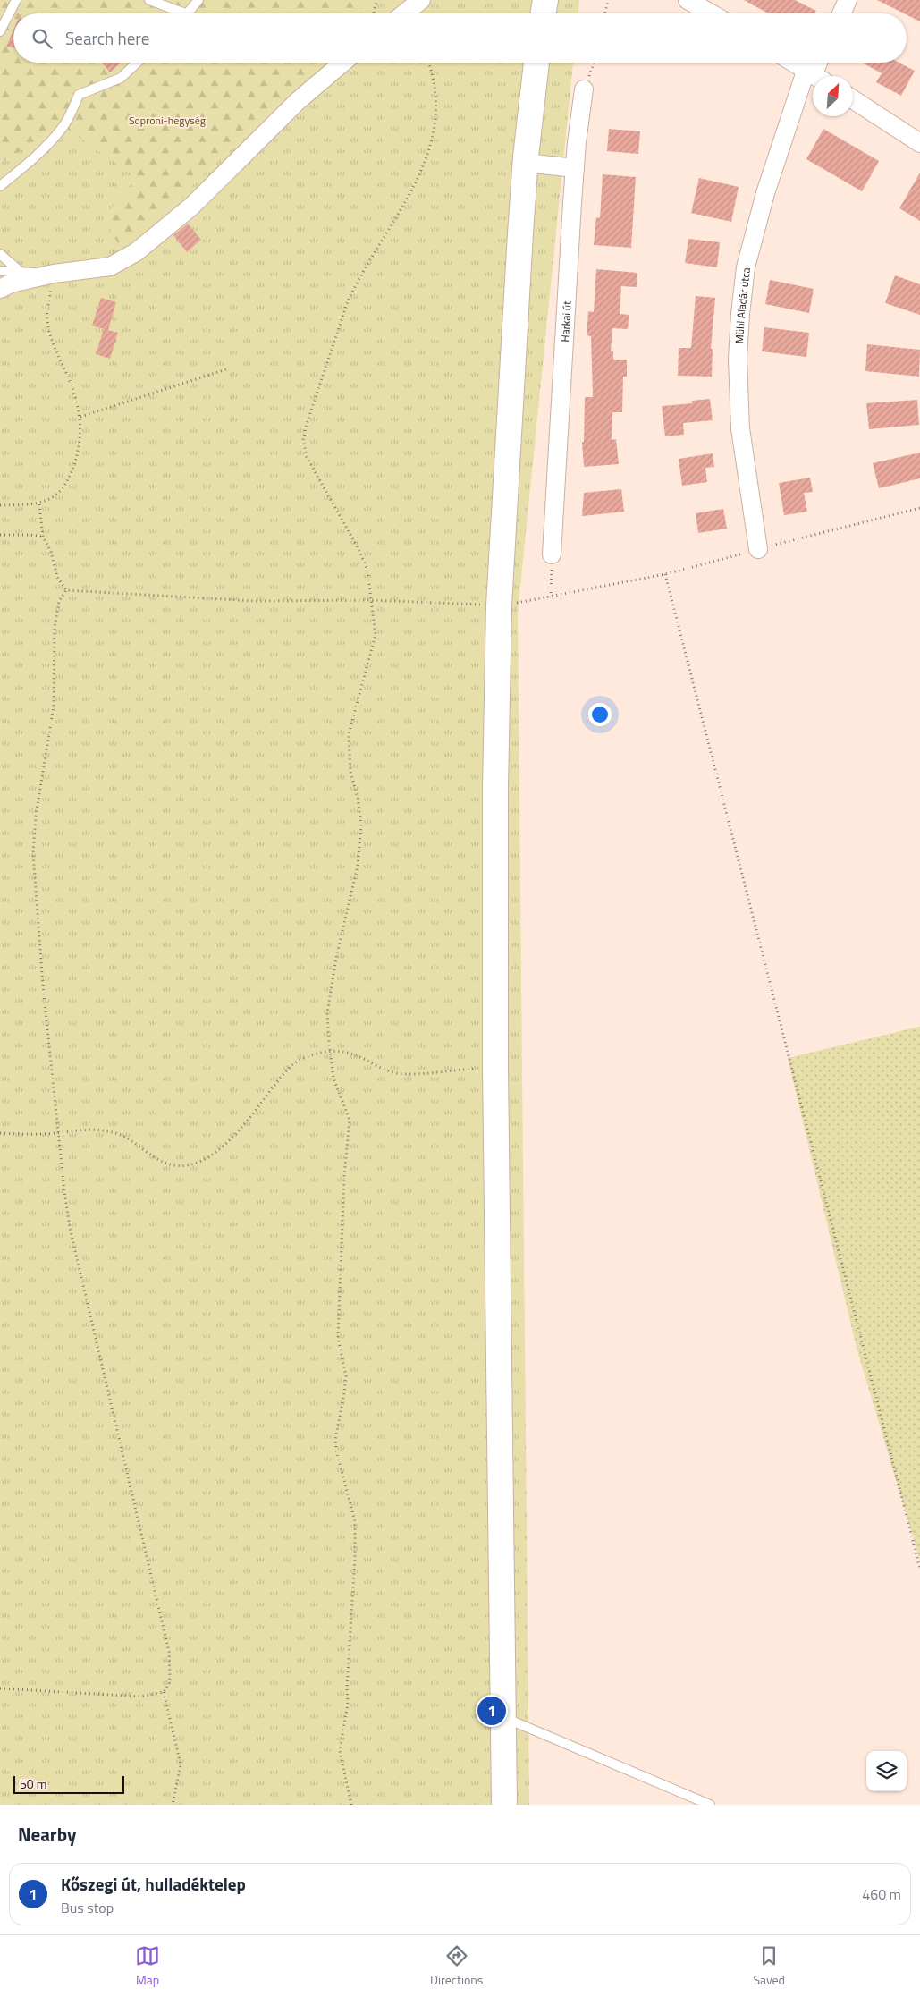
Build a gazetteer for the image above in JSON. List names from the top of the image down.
{
  "streets": {
    "street": ["Mühl Aladár utca", "Harkai út"]
  },
  "parks": ["Soproni-hegység"],
  "scale_bar": "50 m",
  "north": "top right",
  "page": {
    "search": "Search here",
    "pins": "1",
    "scale": "50 m",
    "heading": "Nearby",
    "list": [
      {
        "mark": "1",
        "name": "Kőszegi út, hulladéktelep",
        "note": "Bus stop",
        "value": "460 m"
      }
    ],
    "nav": ["Map", "Directions", "Saved"]
  }
}
